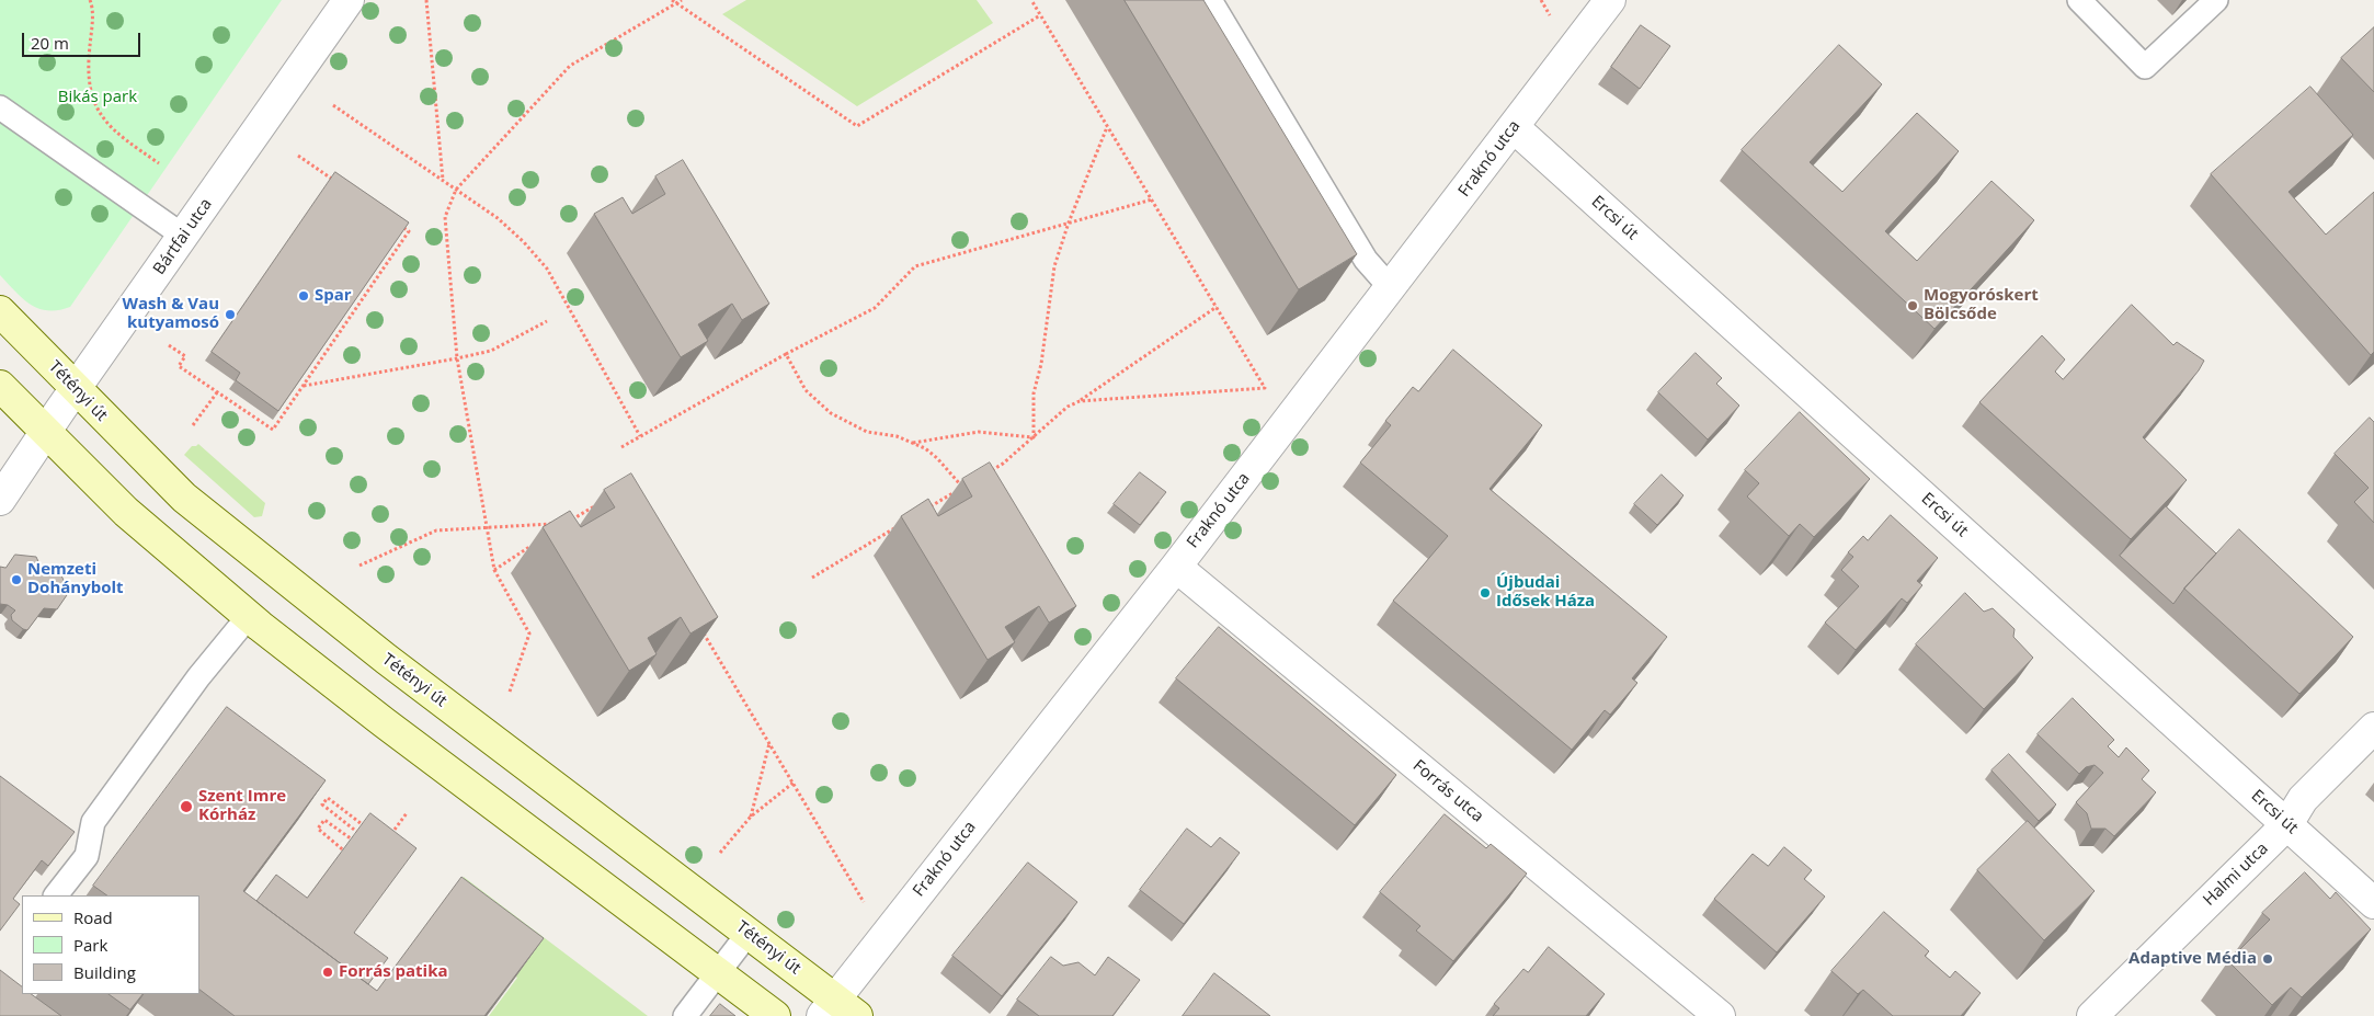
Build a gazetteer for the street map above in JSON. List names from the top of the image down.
{
  "streets": {
    "main road": ["Tétényi út"],
    "street": [
      "Fraknó utca",
      "Ercsi út",
      "Bártfai utca",
      "Forrás utca",
      "Halmi utca"
    ]
  },
  "crossings": [
    ["Fraknó utca", "Ercsi út"],
    ["Fraknó utca", "Tétényi út"],
    ["Fraknó utca", "Forrás utca"],
    ["Ercsi út", "Halmi utca"],
    ["Bártfai utca", "Tétényi út"]
  ],
  "parks": ["Bikás park"],
  "places": [
    "Spar",
    "Mogyoróskert Bölcsőde",
    "Wash & Vau kutyamosó",
    "Nemzeti Dohánybolt",
    "Újbudai Idősek Háza",
    "Szent Imre Kórház",
    "Adaptive Média",
    "Forrás patika"
  ],
  "legend": ["Road", "Park", "Building"],
  "scale_bar": "20 m"
}
